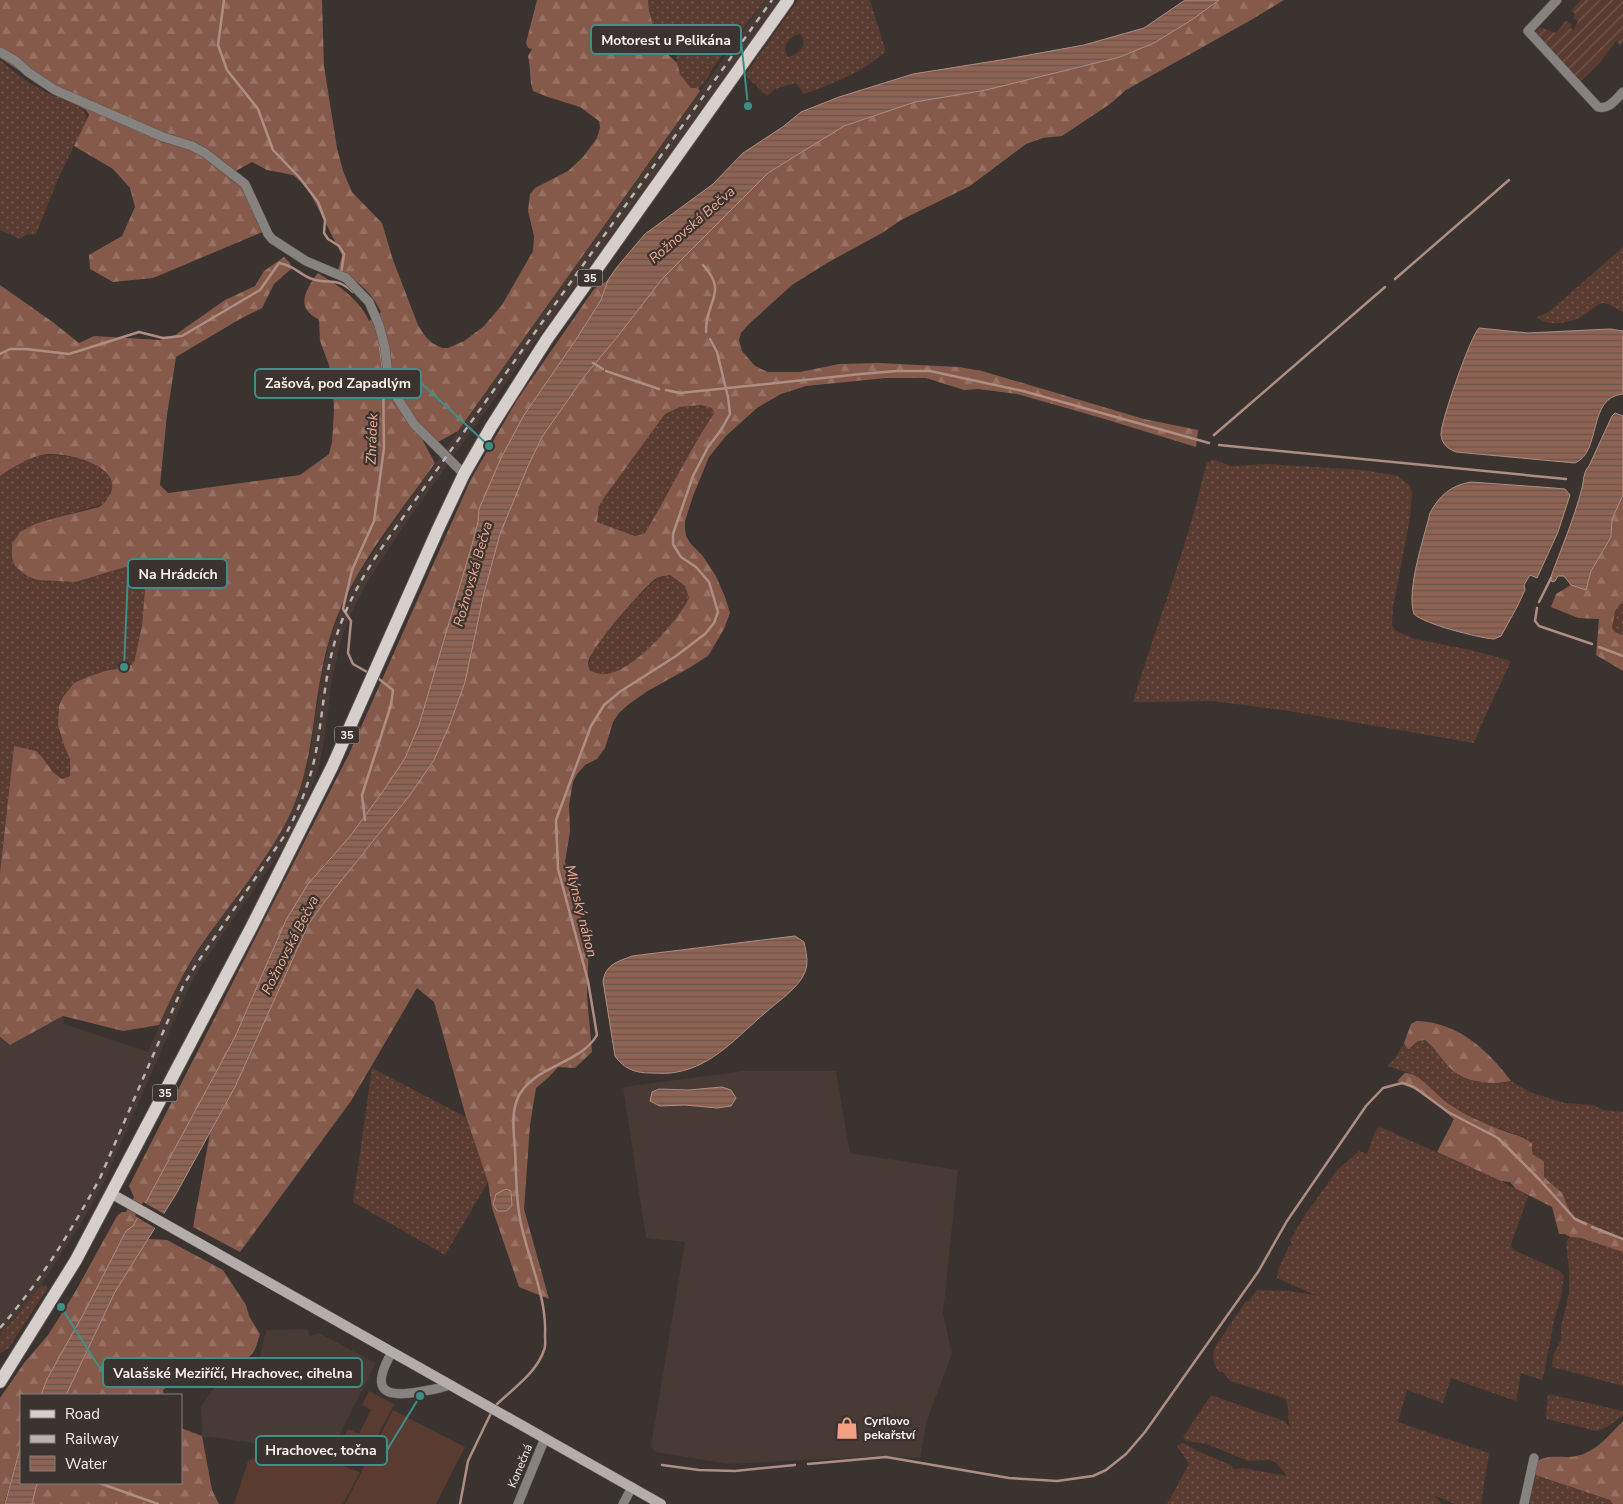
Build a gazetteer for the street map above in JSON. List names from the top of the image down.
{
  "streets": {
    "main road": ["35"],
    "street": ["Konečná"]
  },
  "water": ["Rožnovská Bečva", "Zhrádek", "Mlýnský náhon"],
  "places": {
    "other": [
      "Motorest u Pelikána",
      "Zašová, pod Zapadlým",
      "Na Hrádcích",
      "Valašské Meziříčí, Hrachovec, cihelna",
      "Hrachovec, točna"
    ],
    "shop": ["Cyrilovo pekařství"]
  },
  "legend": ["Road", "Railway", "Water"]
}
